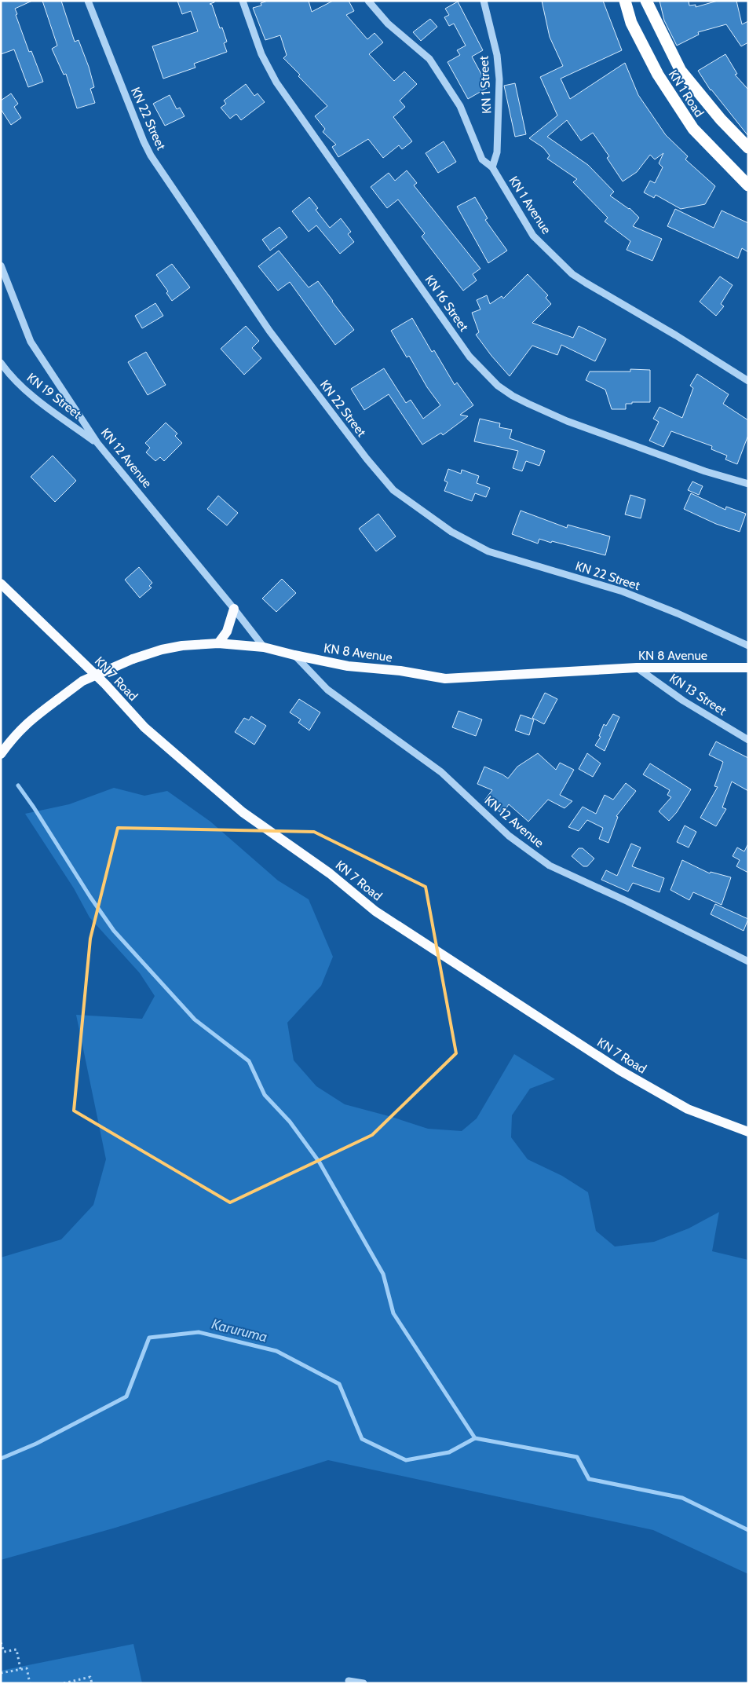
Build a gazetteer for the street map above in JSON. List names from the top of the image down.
{
  "streets": {
    "highway": ["KN 1 Road"],
    "main road": ["KN 8 Avenue", "KN 7 Road"],
    "street": [
      "KN 1 Street",
      "KN 22 Street",
      "KN 1 Avenue",
      "KN 16 Street",
      "KN 19 Street",
      "KN 12 Avenue",
      "KN 13 Street"
    ]
  },
  "crossings": [
    ["KN 1 Street", "KN 1 Avenue"],
    ["KN 19 Street", "KN 12 Avenue"],
    ["KN 12 Avenue", "KN 8 Avenue"],
    ["KN 8 Avenue", "KN 13 Street"]
  ],
  "water": ["Karuruma"]
}
